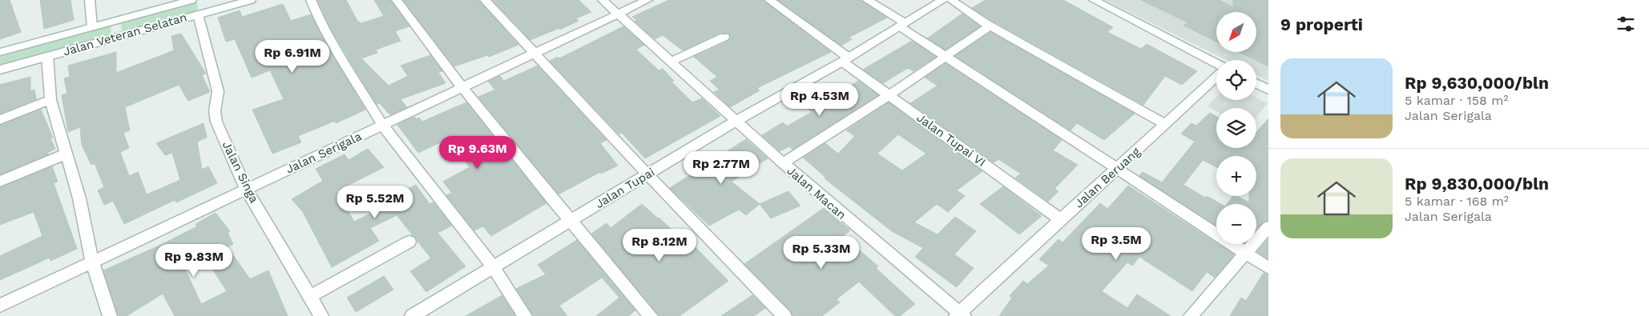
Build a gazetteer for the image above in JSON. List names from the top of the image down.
{
  "streets": {
    "street": [
      "Jalan Veteran Selatan",
      "Jalan Tupai VI",
      "Jalan Serigala",
      "Jalan Singa",
      "Jalan Beruang",
      "Jalan Tupai",
      "Jalan Macan"
    ]
  },
  "crossings": [
    ["Jalan Veteran Selatan", "Jalan Singa"],
    ["Jalan Tupai VI", "Jalan Beruang"],
    ["Jalan Tupai VI", "Jalan Tupai"],
    ["Jalan Serigala", "Jalan Singa"],
    ["Jalan Serigala", "Jalan Macan"],
    ["Jalan Beruang", "Jalan Macan"],
    ["Jalan Tupai", "Jalan Macan"]
  ],
  "north": "bottom left",
  "page": {
    "heading": "9 properti",
    "map_buttons": ["+", "−"],
    "price": [
      "Rp 6.91M",
      "Rp 4.53M",
      "Rp 9.63M",
      "Rp 2.77M",
      "Rp 5.52M",
      "Rp 3.5M",
      "Rp 8.12M",
      "Rp 5.33M",
      "Rp 9.83M"
    ],
    "list": [
      {
        "name": "Rp 9,630,000/bln",
        "note": "5 kamar · 158 m² · Jalan Serigala"
      },
      {
        "name": "Rp 9,830,000/bln",
        "note": "5 kamar · 168 m² · Jalan Serigala"
      }
    ]
  }
}
